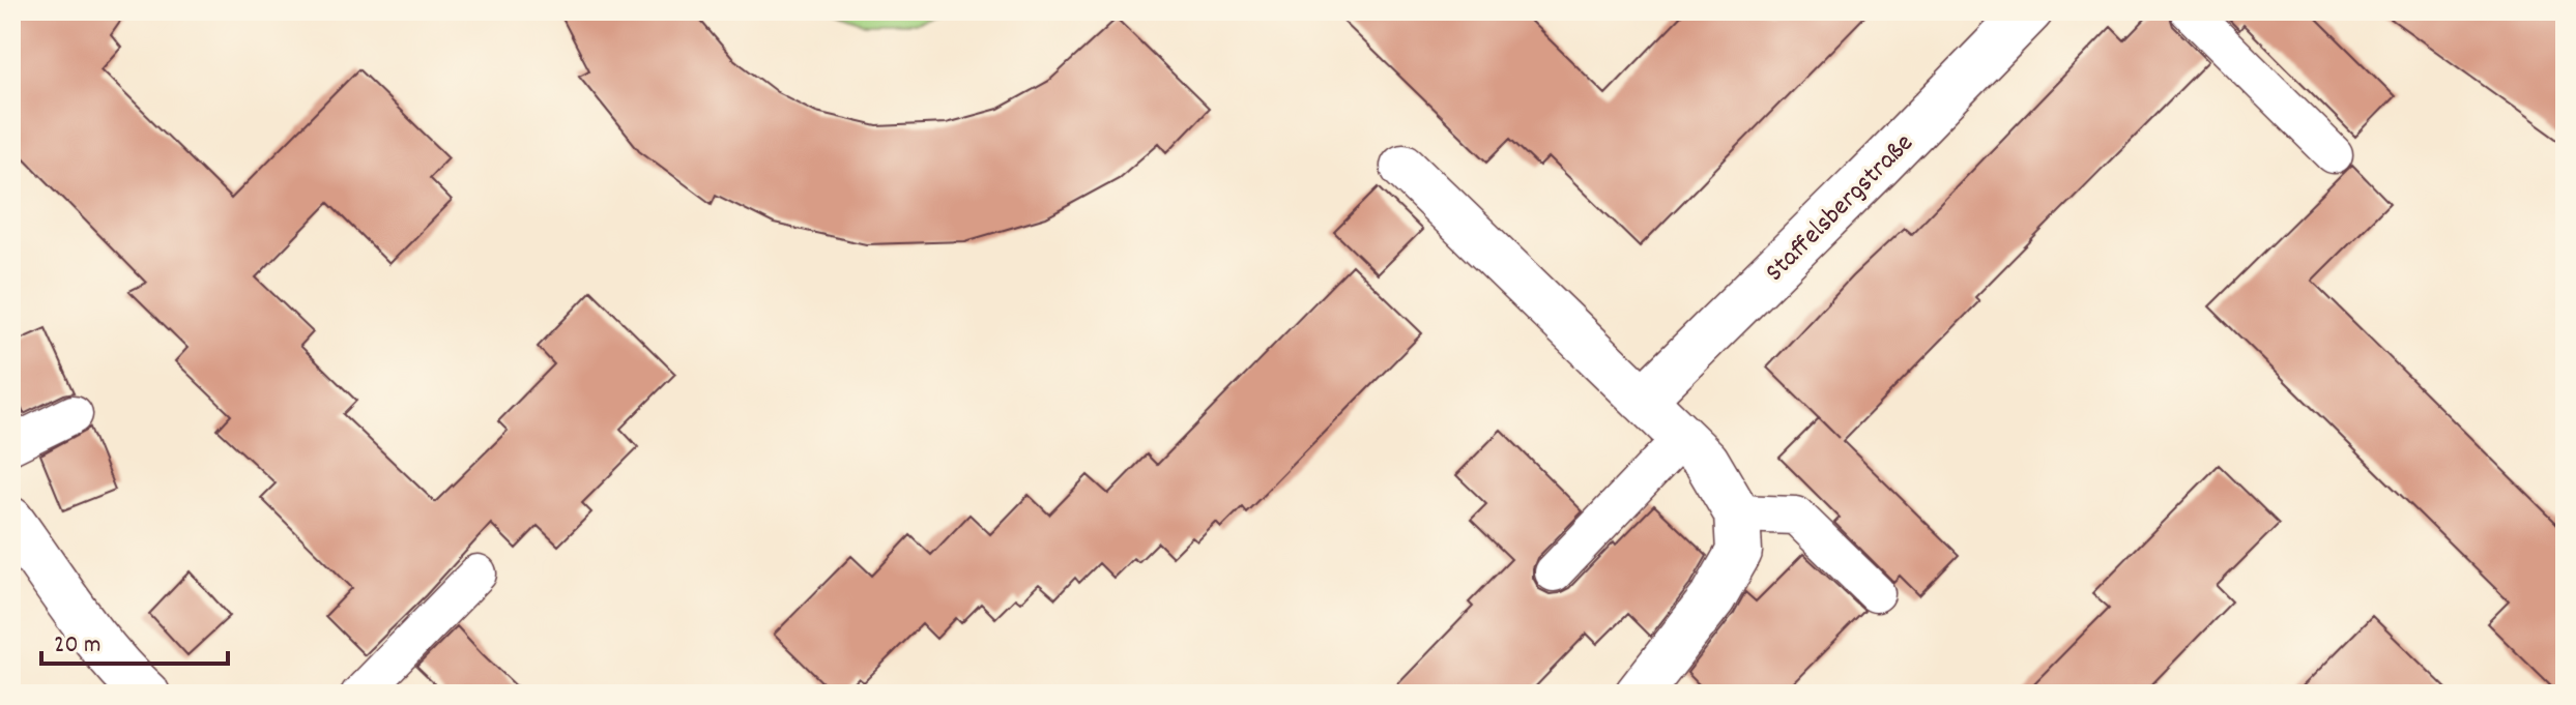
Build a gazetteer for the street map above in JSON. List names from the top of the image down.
{
  "streets": {
    "street": ["Staffelsbergstraße"]
  },
  "scale_bar": "20 m"
}
